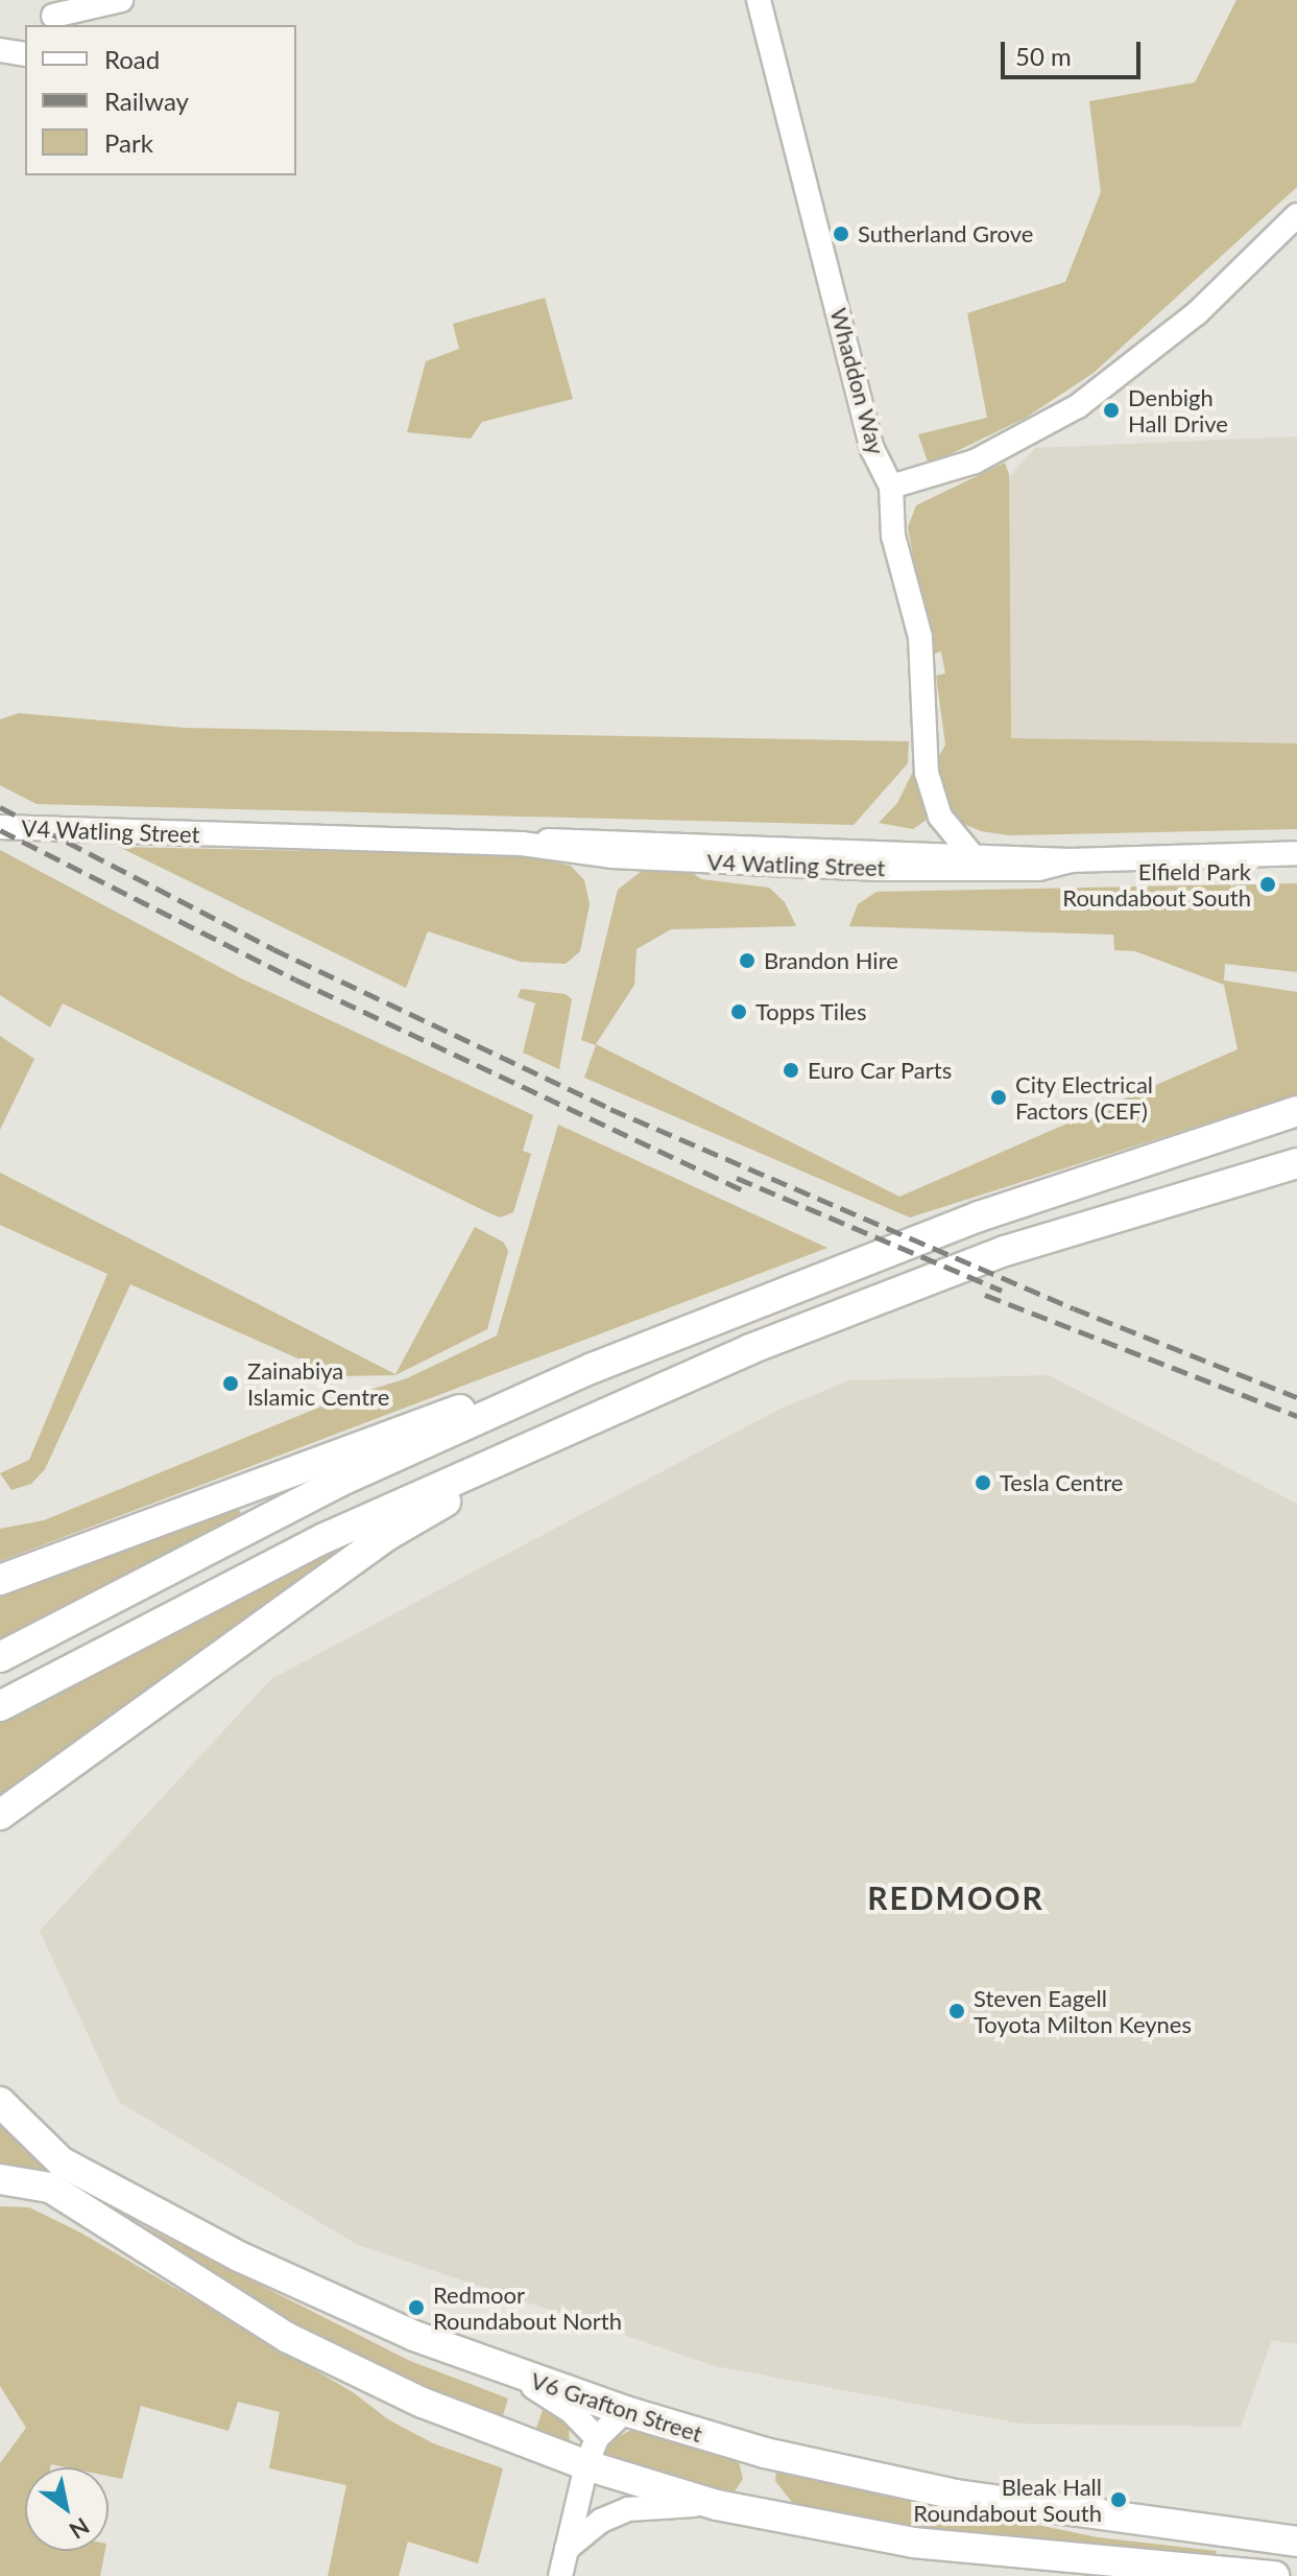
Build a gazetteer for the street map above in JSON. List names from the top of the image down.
{
  "streets": {
    "highway": ["V6 Grafton Street"],
    "street": ["Whaddon Way", "V4 Watling Street"]
  },
  "crossings": [
    ["Whaddon Way", "V4 Watling Street"]
  ],
  "districts": ["REDMOOR"],
  "places": [
    "Sutherland Grove",
    "Denbigh Hall Drive",
    "Elfield Park Roundabout South",
    "Brandon Hire",
    "Topps Tiles",
    "Euro Car Parts",
    "City Electrical Factors (CEF)",
    "Zainabiya Islamic Centre",
    "Tesla Centre",
    "Steven Eagell Toyota Milton Keynes",
    "Redmoor Roundabout North",
    "Bleak Hall Roundabout South"
  ],
  "legend": ["Road", "Railway", "Park"],
  "scale_bar": "50 m",
  "north": "bottom right"
}
